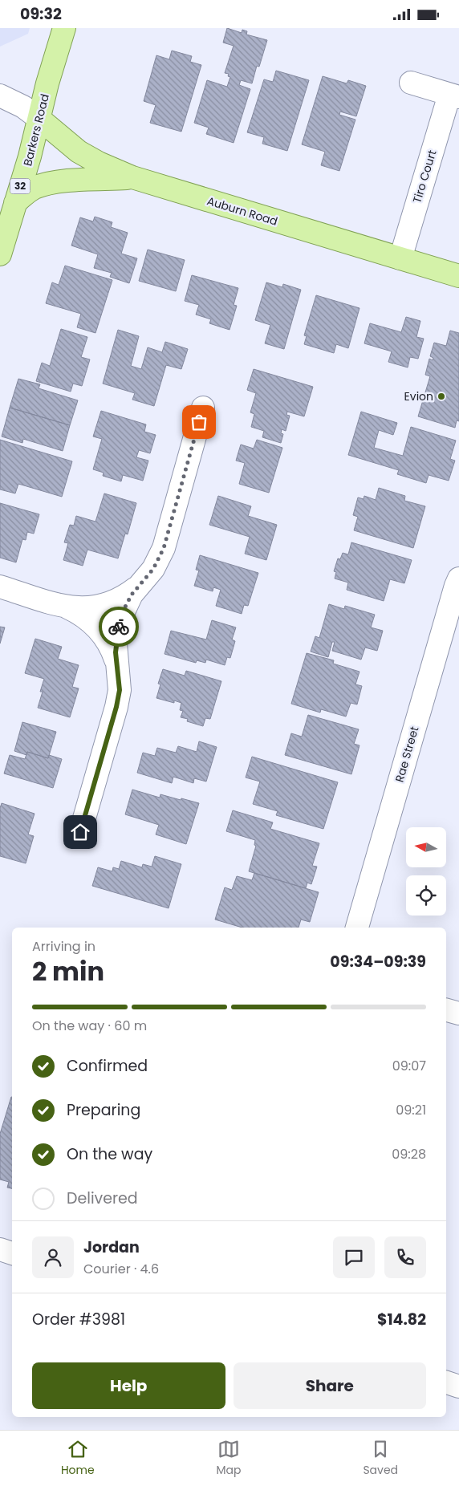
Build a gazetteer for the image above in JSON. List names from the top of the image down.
{
  "streets": {
    "main road": ["Barkers Road", "32", "Auburn Road"],
    "street": ["Tiro Court", "Rae Street"]
  },
  "crossings": [
    ["Barkers Road", "Auburn Road"],
    ["Tiro Court", "Auburn Road"]
  ],
  "places": ["Evion"],
  "north": "left",
  "page": {
    "status": "09:32",
    "heading": ["2 min", "Arriving in", "09:34–09:39"],
    "panel": [
      "Jordan",
      "Courier · 4.6",
      "Order #3981",
      "$14.82"
    ],
    "bar": "On the way · 60 m",
    "list": [
      ["Confirmed", "09:07"],
      ["Preparing", "09:21"],
      ["On the way", "09:28"],
      "Delivered"
    ],
    "buttons": ["Help", "Share"],
    "tabs": ["Home", "Map", "Saved"]
  }
}
